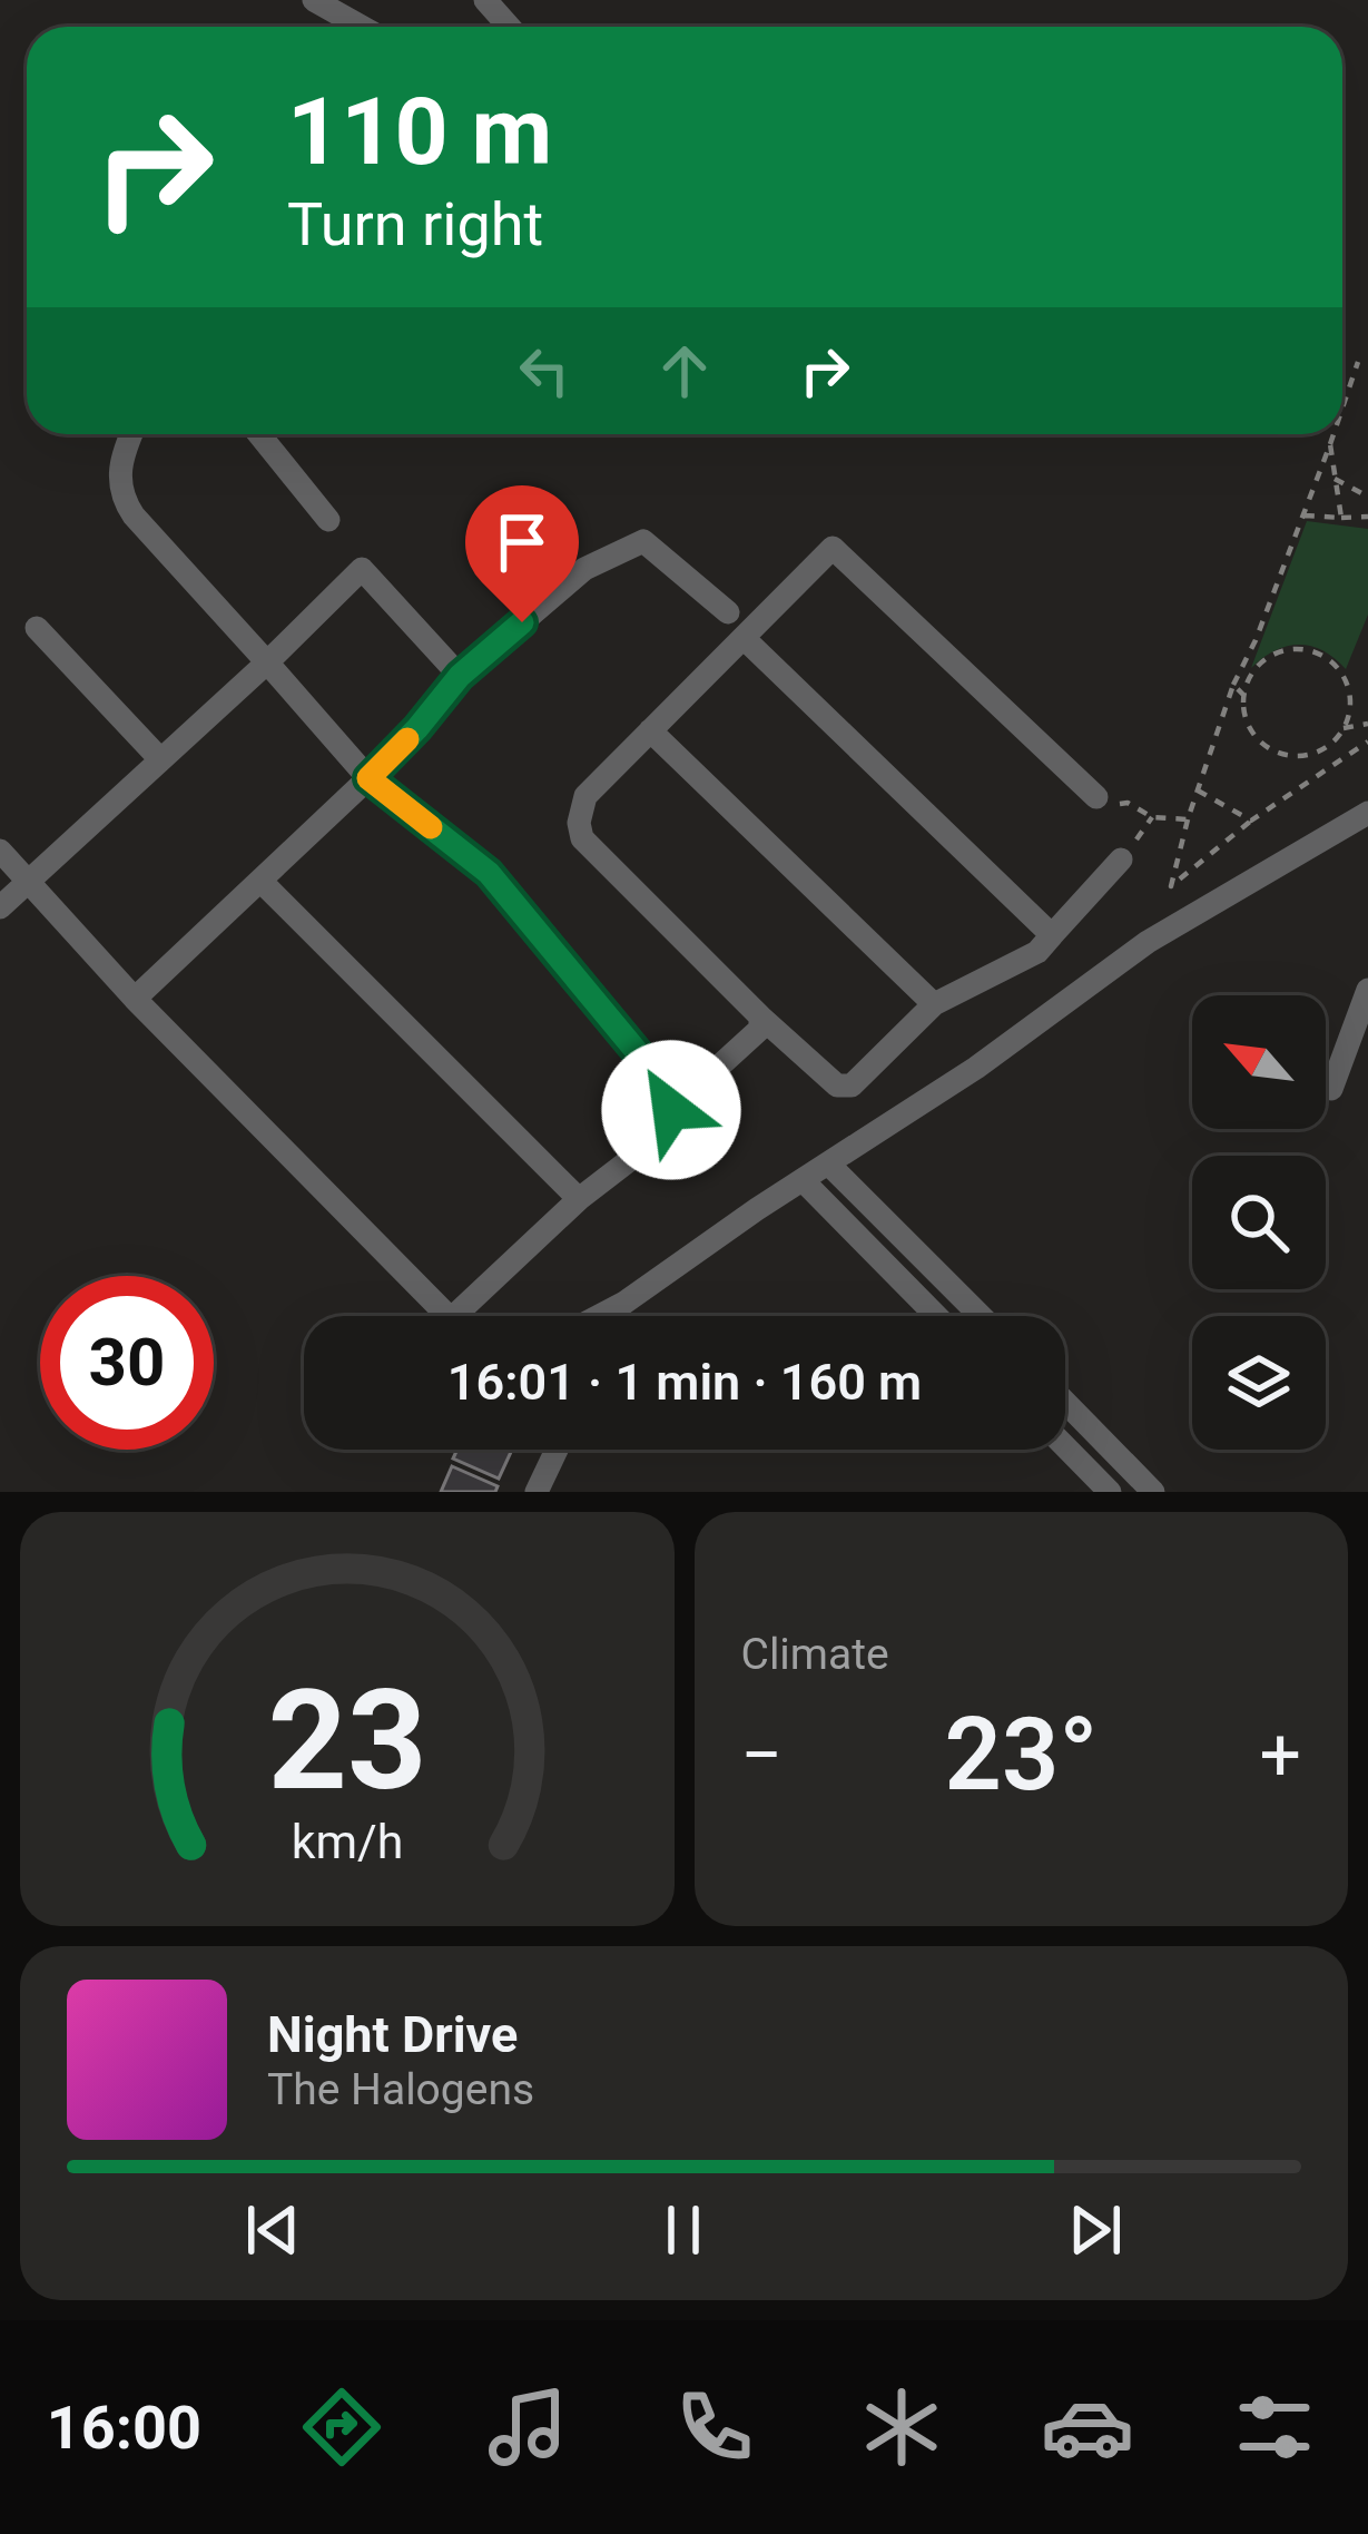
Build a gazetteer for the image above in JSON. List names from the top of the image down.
{
  "north": "top left",
  "page": {
    "turn": ["110 m", "Turn right"],
    "limit": "30",
    "trip": "16:01 · 1 min · 160 m",
    "tile": "Climate",
    "heat": ["−", "23°", "+"],
    "song": ["Night Drive", "The Halogens"],
    "tabs": "16:00",
    "gauge": ["23", "km/h"]
  }
}
